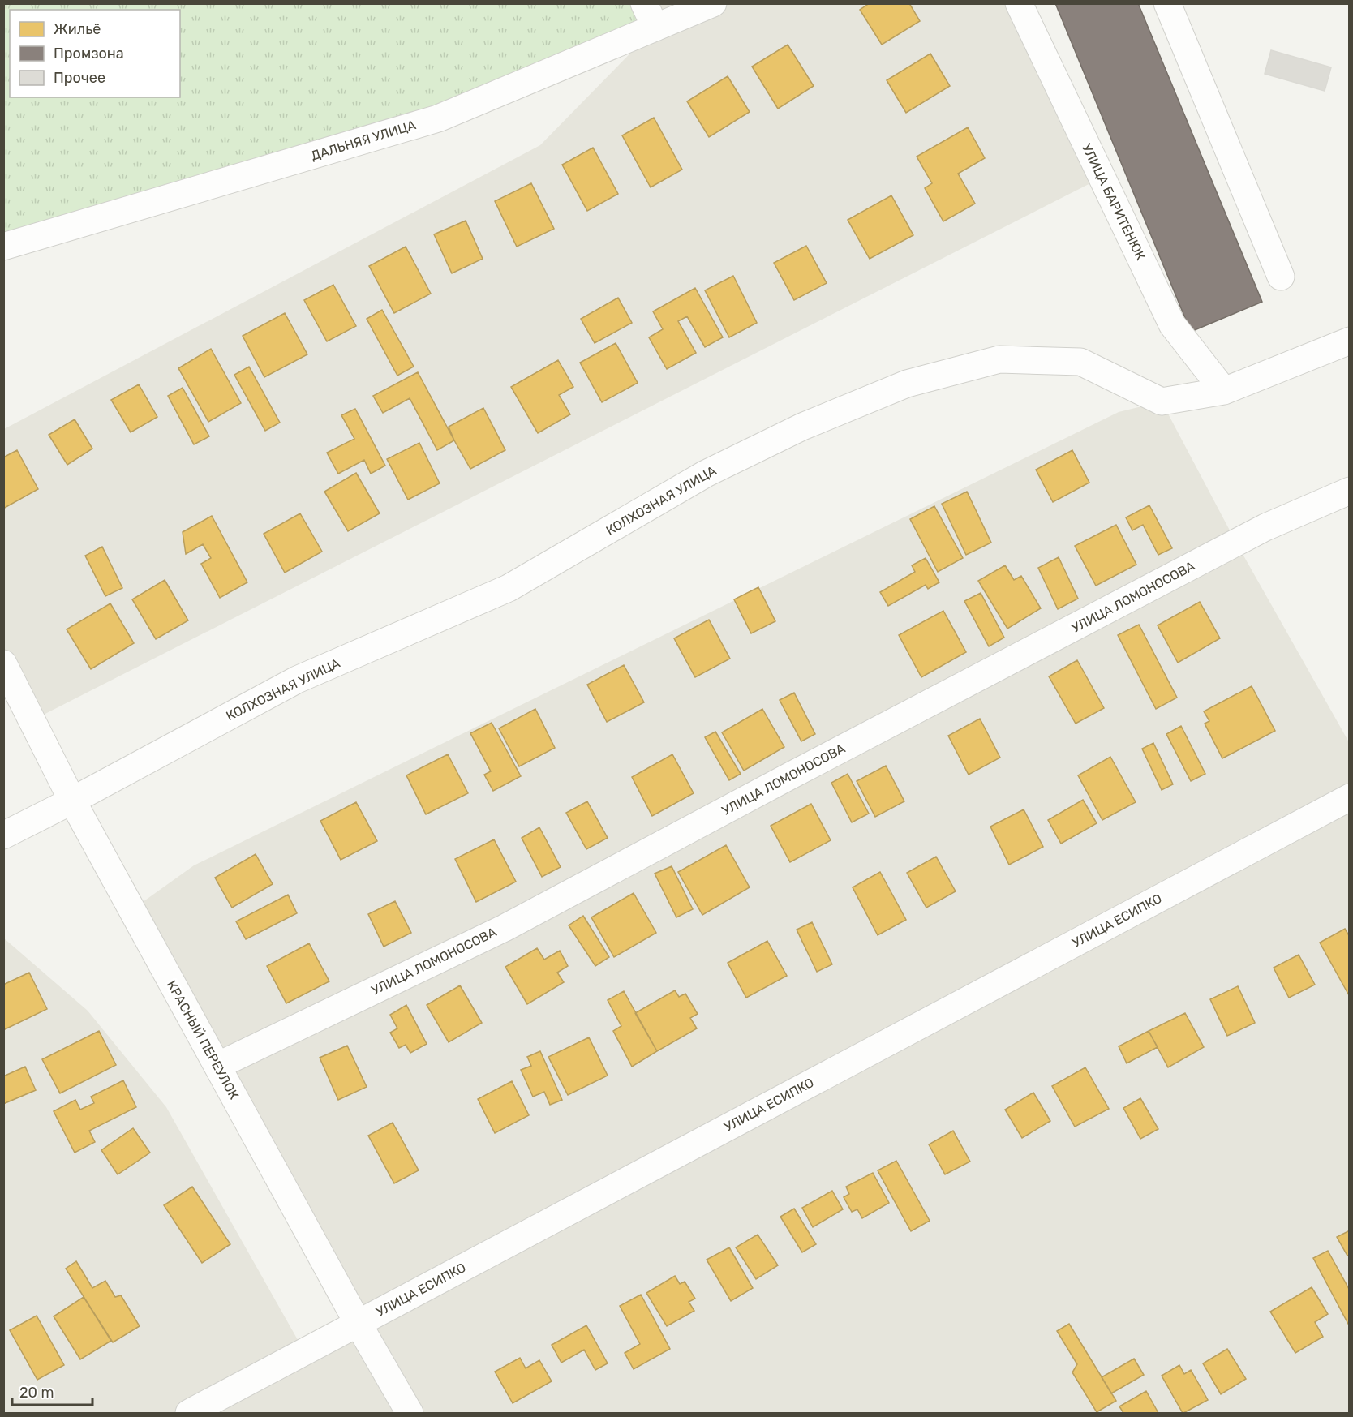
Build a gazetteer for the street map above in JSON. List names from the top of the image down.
{
  "streets": {
    "street": [
      "ДАЛЬНЯЯ УЛИЦА",
      "УЛИЦА БАРИТЕНЮК",
      "КОЛХОЗНАЯ УЛИЦА",
      "УЛИЦА ЛОМОНОСОВА",
      "УЛИЦА ЕСИПКО",
      "КРАСНЫЙ ПЕРЕУЛОК"
    ]
  },
  "crossings": [
    ["УЛИЦА БАРИТЕНЮК", "КОЛХОЗНАЯ УЛИЦА"],
    ["КОЛХОЗНАЯ УЛИЦА", "КРАСНЫЙ ПЕРЕУЛОК"],
    ["УЛИЦА ЛОМОНОСОВА", "КРАСНЫЙ ПЕРЕУЛОК"],
    ["УЛИЦА ЕСИПКО", "КРАСНЫЙ ПЕРЕУЛОК"]
  ],
  "legend": ["Жильё", "Промзона", "Прочее"],
  "scale_bar": "20 m"
}
